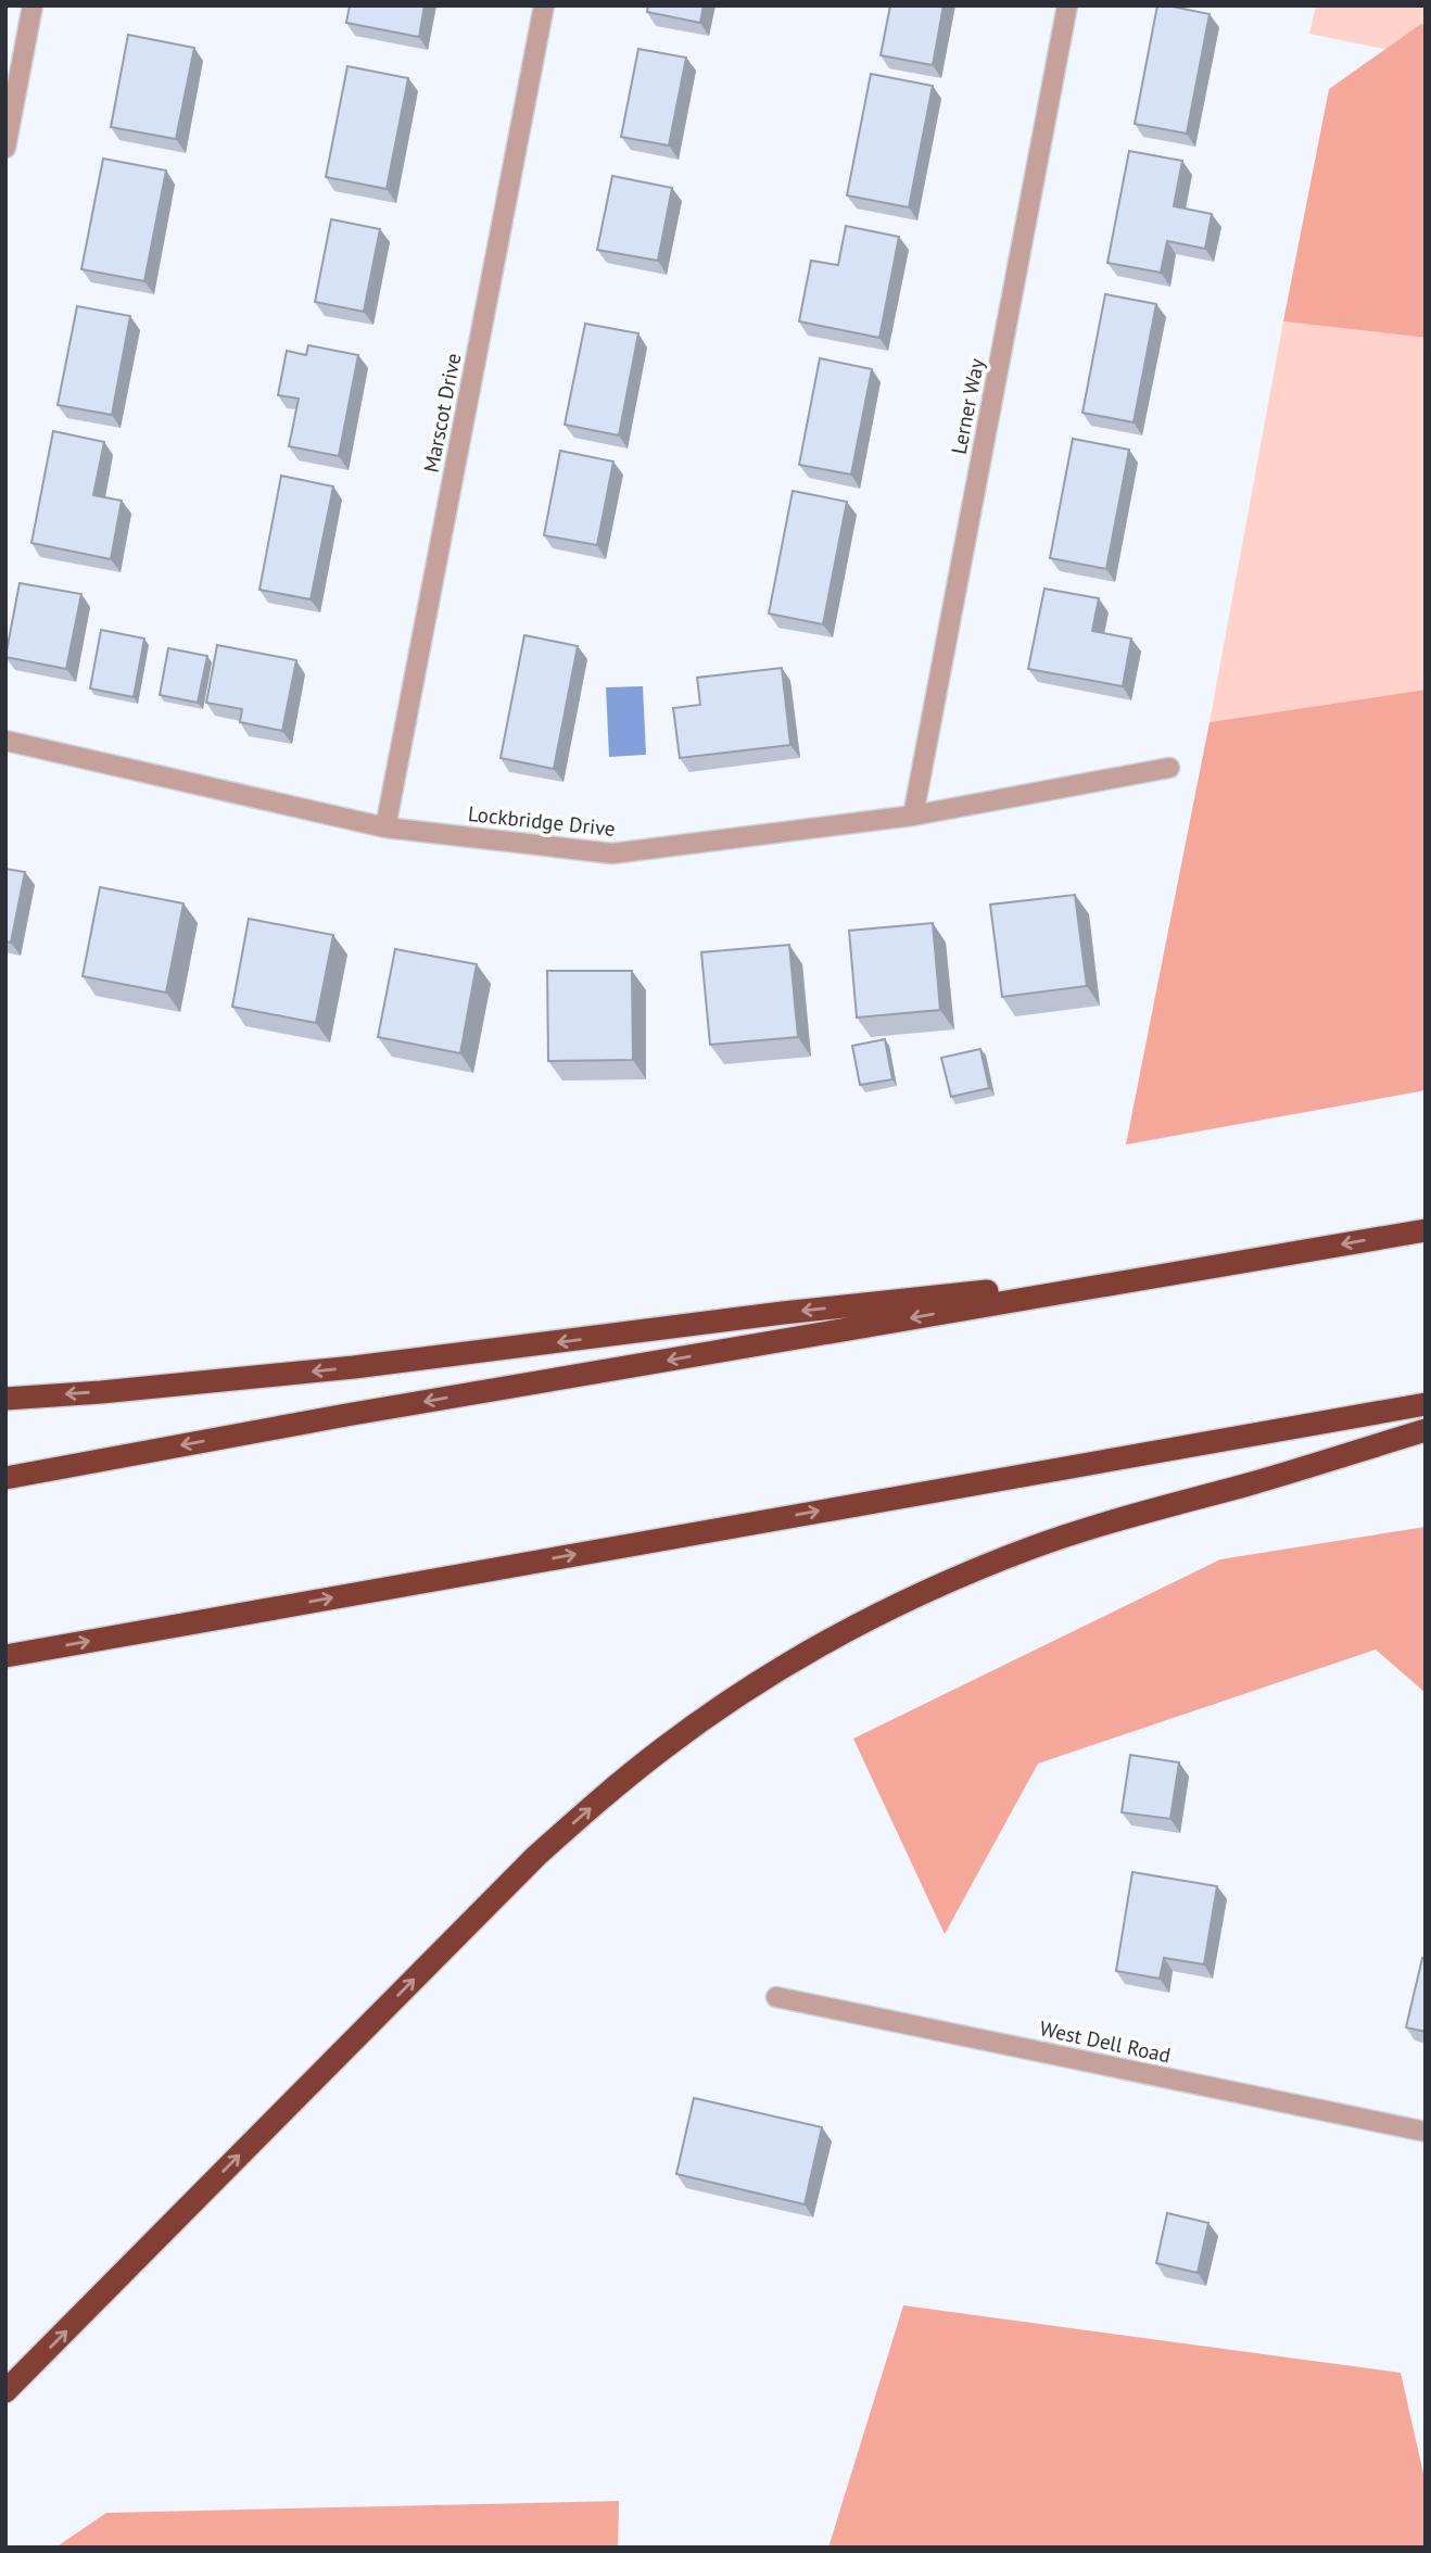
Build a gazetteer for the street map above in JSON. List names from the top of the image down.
{
  "streets": {
    "street": [
      "Lerner Way",
      "Marscot Drive",
      "Lockbridge Drive",
      "West Dell Road"
    ]
  },
  "crossings": [
    ["Lerner Way", "Lockbridge Drive"],
    ["Marscot Drive", "Lockbridge Drive"]
  ]
}
